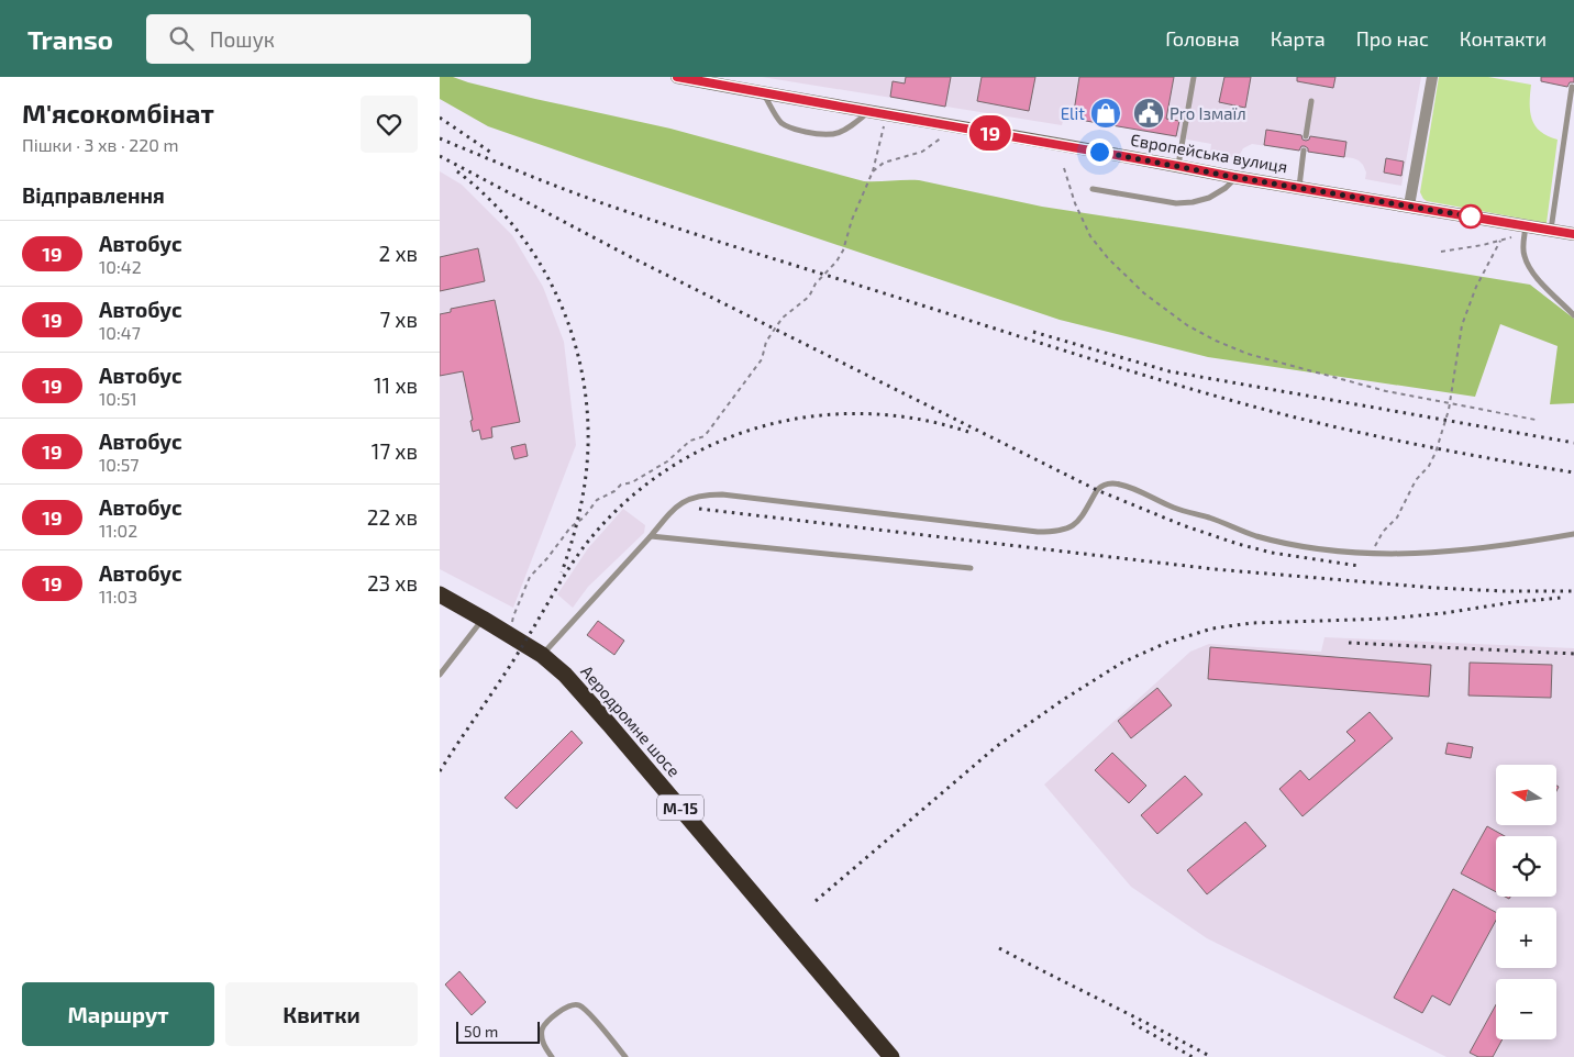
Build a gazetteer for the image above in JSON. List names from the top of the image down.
{
  "streets": {
    "highway": ["Аеродромне шосе", "М-15"],
    "main road": ["Європейська вулиця"]
  },
  "places": {
    "shop": ["Elit"],
    "public building": ["Pro Ізмаїл"]
  },
  "lines": ["bus line 19"],
  "scale_bar": "50 m",
  "north": "left",
  "page": {
    "header": "Transo",
    "search": "Пошук",
    "nav": [
      "Головна",
      "Карта",
      "Про нас",
      "Контакти"
    ],
    "heading": [
      ["М'ясокомбінат", "Пішки · 3 хв · 220 m"],
      "Відправлення"
    ],
    "on_map": "19",
    "list": [
      {
        "mark": "19",
        "name": "Автобус",
        "note": "10:42",
        "value": "2 хв"
      },
      {
        "mark": "19",
        "name": "Автобус",
        "note": "10:47",
        "value": "7 хв"
      },
      {
        "mark": "19",
        "name": "Автобус",
        "note": "10:51",
        "value": "11 хв"
      },
      {
        "mark": "19",
        "name": "Автобус",
        "note": "10:57",
        "value": "17 хв"
      },
      {
        "mark": "19",
        "name": "Автобус",
        "note": "11:02",
        "value": "22 хв"
      },
      {
        "mark": "19",
        "name": "Автобус",
        "note": "11:03",
        "value": "23 хв"
      }
    ],
    "map_buttons": ["+", "−"],
    "buttons": ["Маршрут", "Квитки"],
    "scale": "50 m"
  }
}
